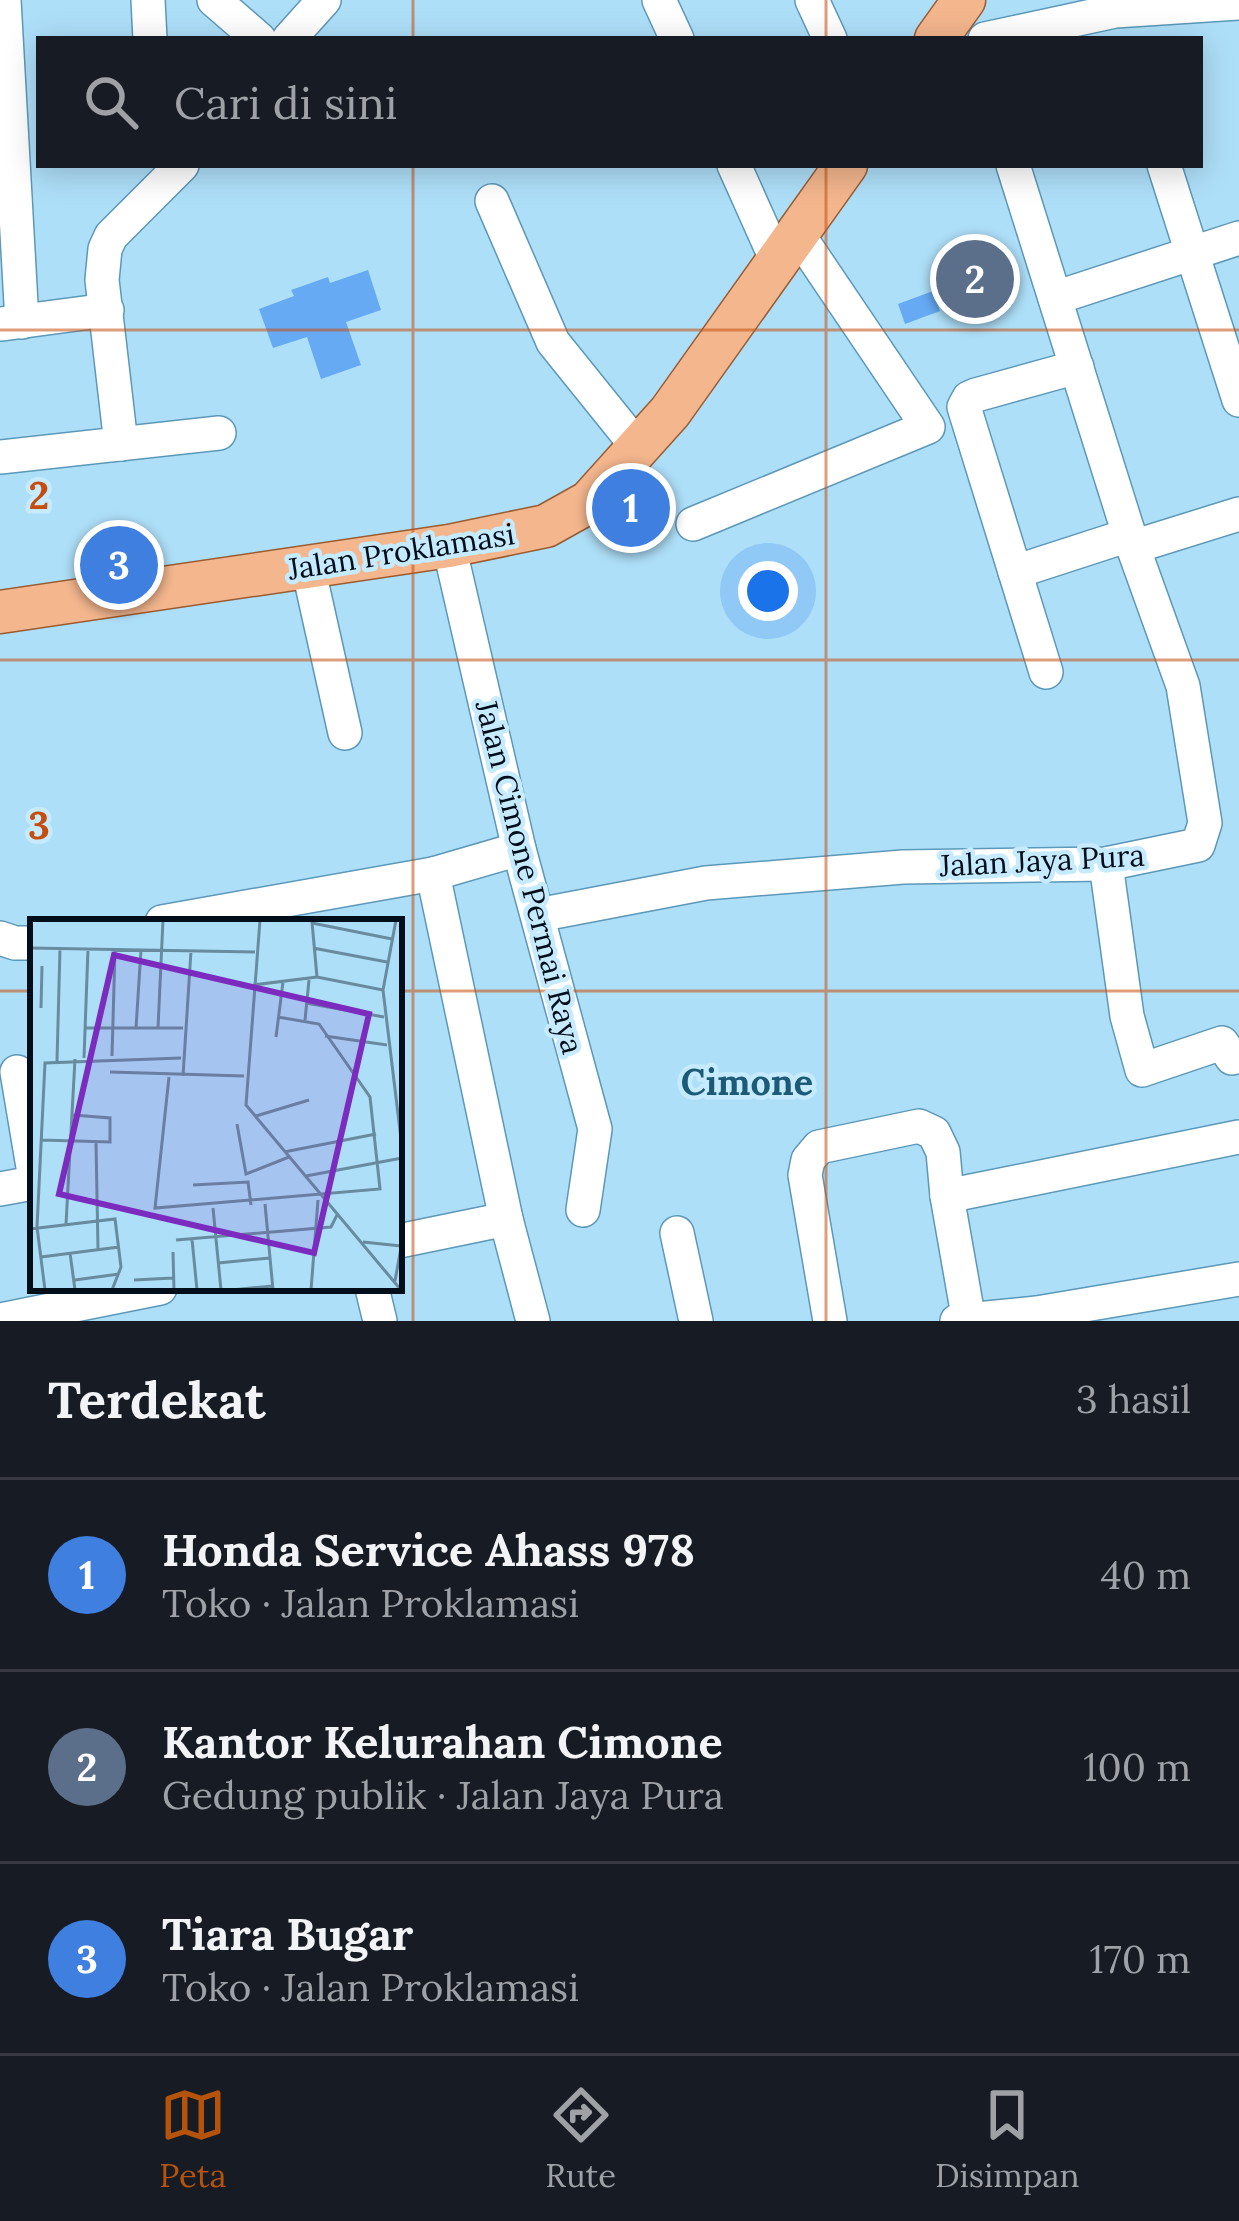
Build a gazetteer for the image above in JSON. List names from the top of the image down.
{
  "streets": {
    "main road": ["Jalan Proklamasi"],
    "street": ["Jalan Jaya Pura", "Jalan Cimone Permai Raya"]
  },
  "crossings": [
    ["Jalan Proklamasi", "Jalan Cimone Permai Raya"],
    ["Jalan Jaya Pura", "Jalan Cimone Permai Raya"]
  ],
  "districts": ["Cimone"],
  "page": {
    "search": "Cari di sini",
    "pins": ["2", "1", "3"],
    "heading": ["Terdekat", "3 hasil"],
    "list": [
      {
        "mark": "1",
        "name": "Honda Service Ahass 978",
        "note": "Toko · Jalan Proklamasi",
        "value": "40 m"
      },
      {
        "mark": "2",
        "name": "Kantor Kelurahan Cimone",
        "note": "Gedung publik · Jalan Jaya Pura",
        "value": "100 m"
      },
      {
        "mark": "3",
        "name": "Tiara Bugar",
        "note": "Toko · Jalan Proklamasi",
        "value": "170 m"
      }
    ],
    "nav": ["Peta", "Rute", "Disimpan"]
  },
  "grid": {
    "rows": ["2", "3"]
  }
}
